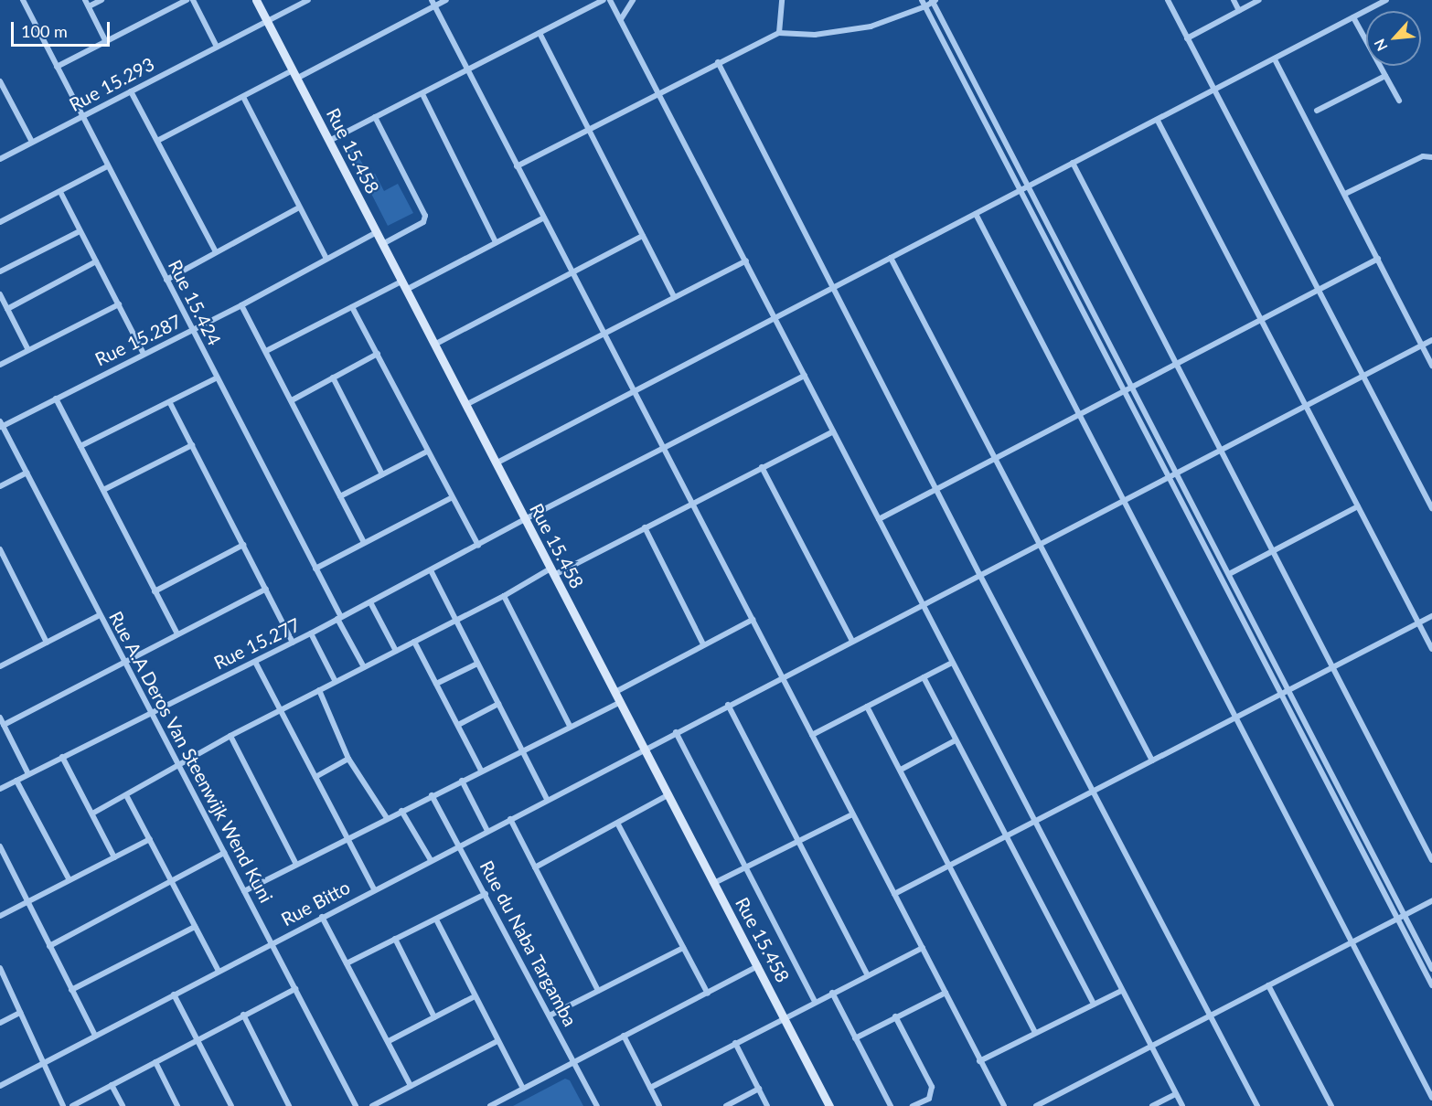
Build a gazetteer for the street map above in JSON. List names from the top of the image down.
{
  "streets": {
    "main road": ["Rue 15.458"],
    "street": [
      "Rue 15.293",
      "Rue 15.424",
      "Rue 15.287",
      "Rue 15.277",
      "Rue A.A Deros Van Steenwijk Wend Kuni",
      "Rue Bitto",
      "Rue du Naba Targamba"
    ]
  },
  "crossings": [
    ["Rue 15.293", "Rue 15.458"],
    ["Rue 15.293", "Rue 15.424"],
    ["Rue 15.458", "Rue 15.287"],
    ["Rue 15.458", "Rue 15.277"],
    ["Rue 15.458", "Rue Bitto"],
    ["Rue 15.424", "Rue 15.287"],
    ["Rue 15.424", "Rue 15.277"],
    ["Rue 15.287", "Rue A.A Deros Van Steenwijk Wend Kuni"],
    ["Rue 15.277", "Rue A.A Deros Van Steenwijk Wend Kuni"],
    ["Rue A.A Deros Van Steenwijk Wend Kuni", "Rue Bitto"],
    ["Rue Bitto", "Rue du Naba Targamba"]
  ],
  "scale_bar": "100 m",
  "north": "bottom left"
}
